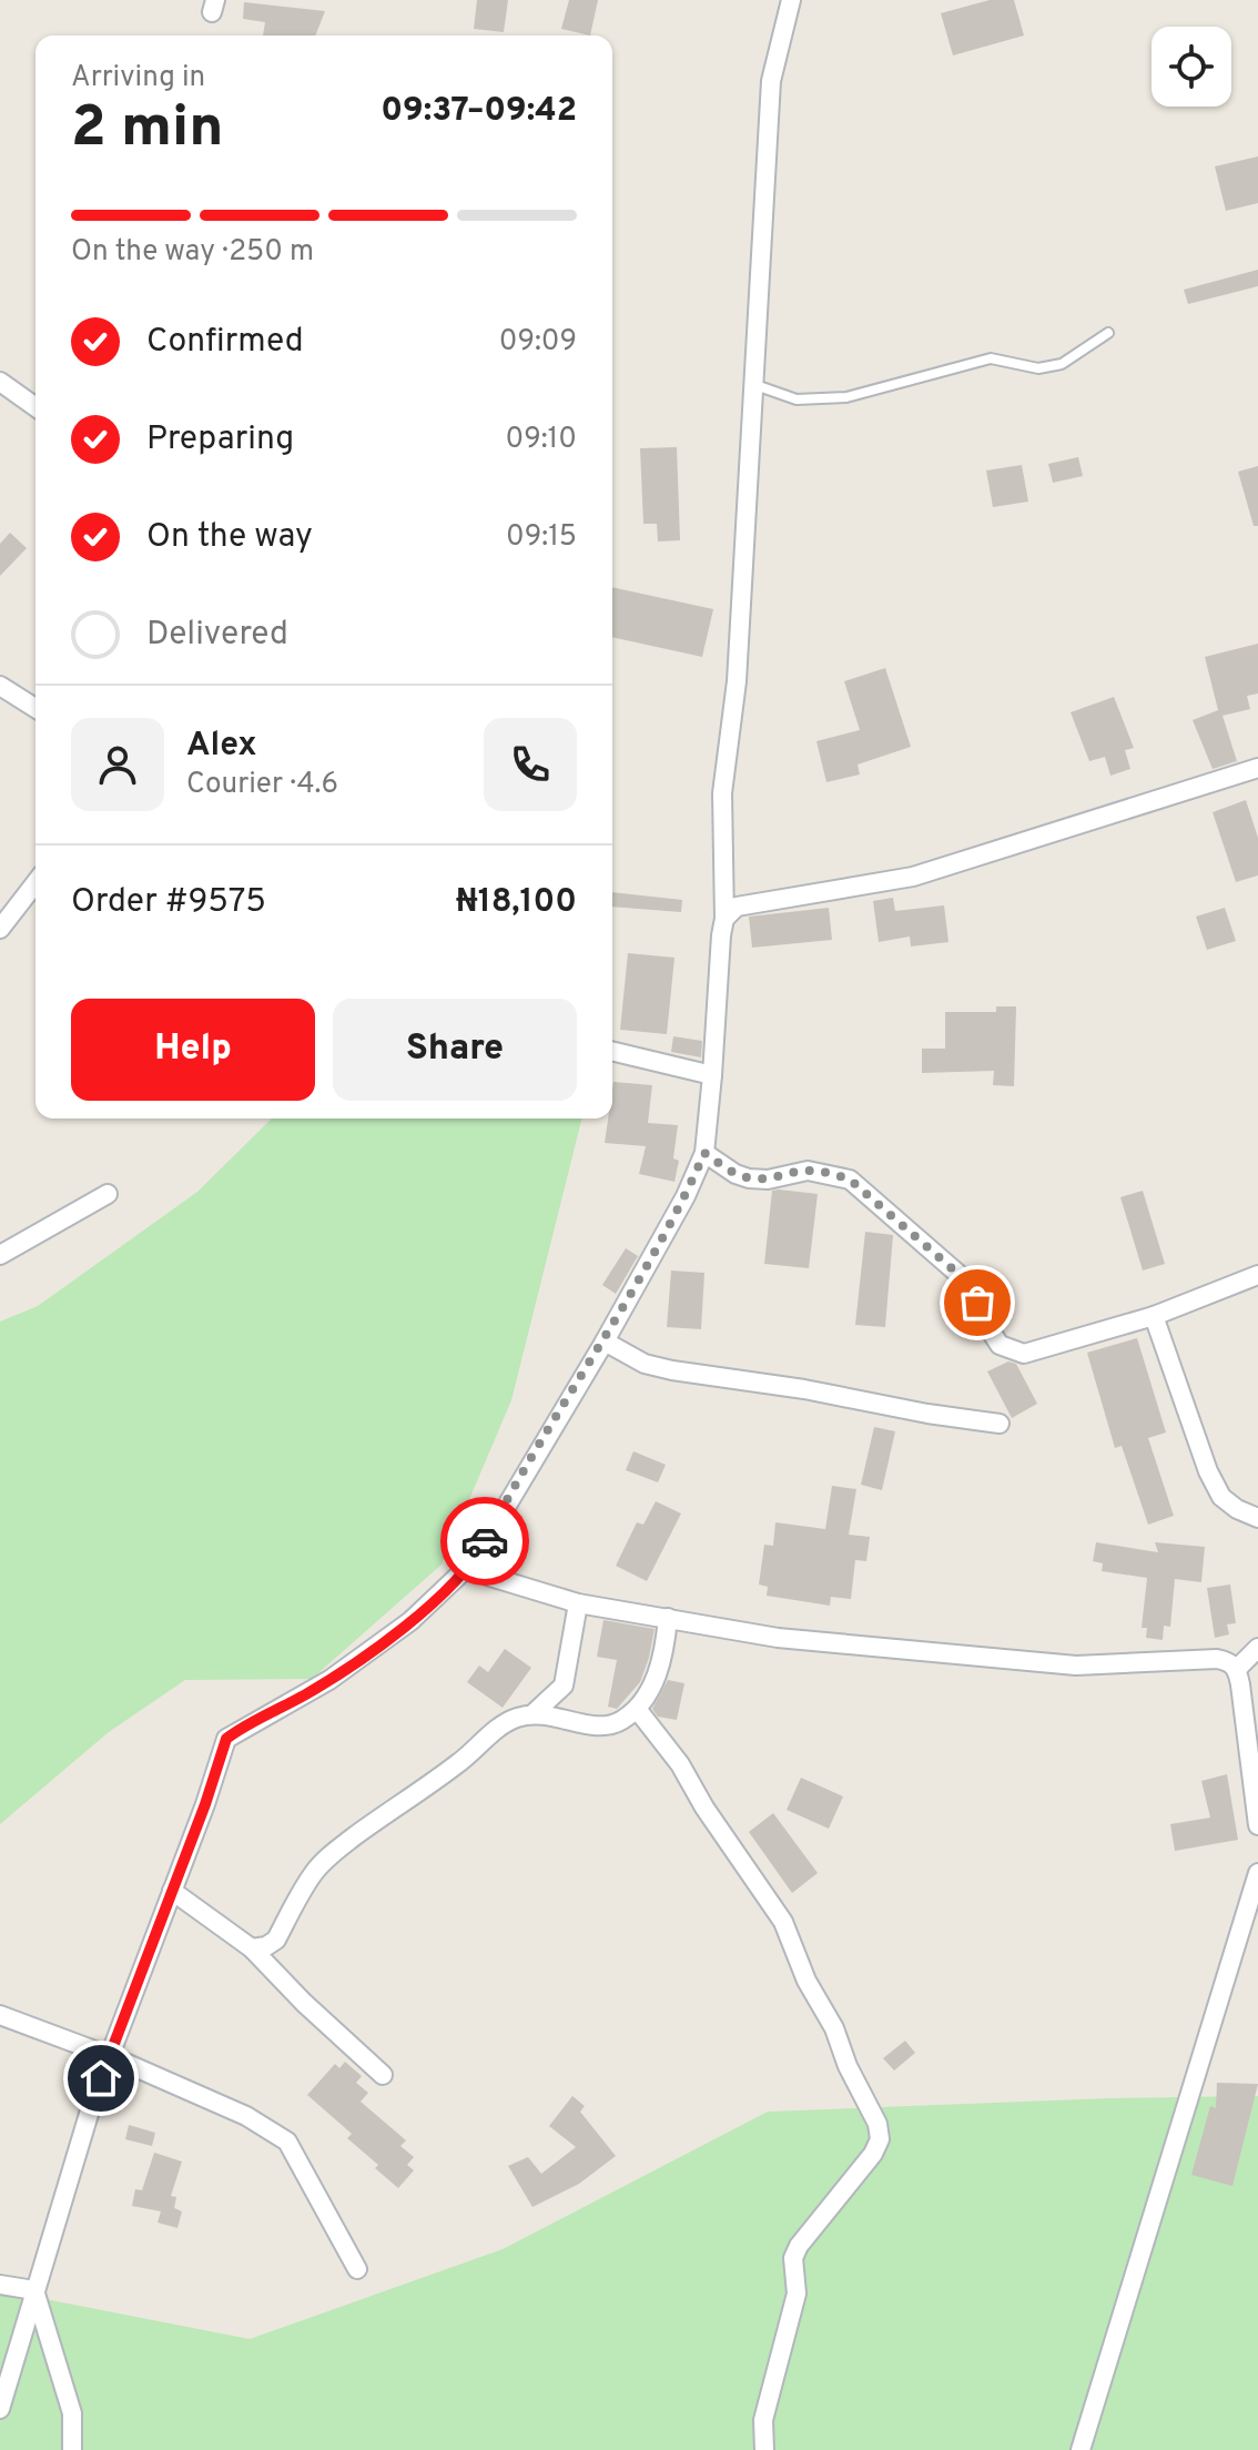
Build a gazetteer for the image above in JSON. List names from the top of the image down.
{
  "page": {
    "heading": ["2 min", "Arriving in", "09:37–09:42"],
    "panel": [
      "Alex",
      "Courier · 4.6",
      "Order #9575",
      "₦18,100"
    ],
    "bar": "On the way · 250 m",
    "list": [
      ["Confirmed", "09:09"],
      ["Preparing", "09:10"],
      ["On the way", "09:15"],
      "Delivered"
    ],
    "buttons": ["Help", "Share"]
  }
}
